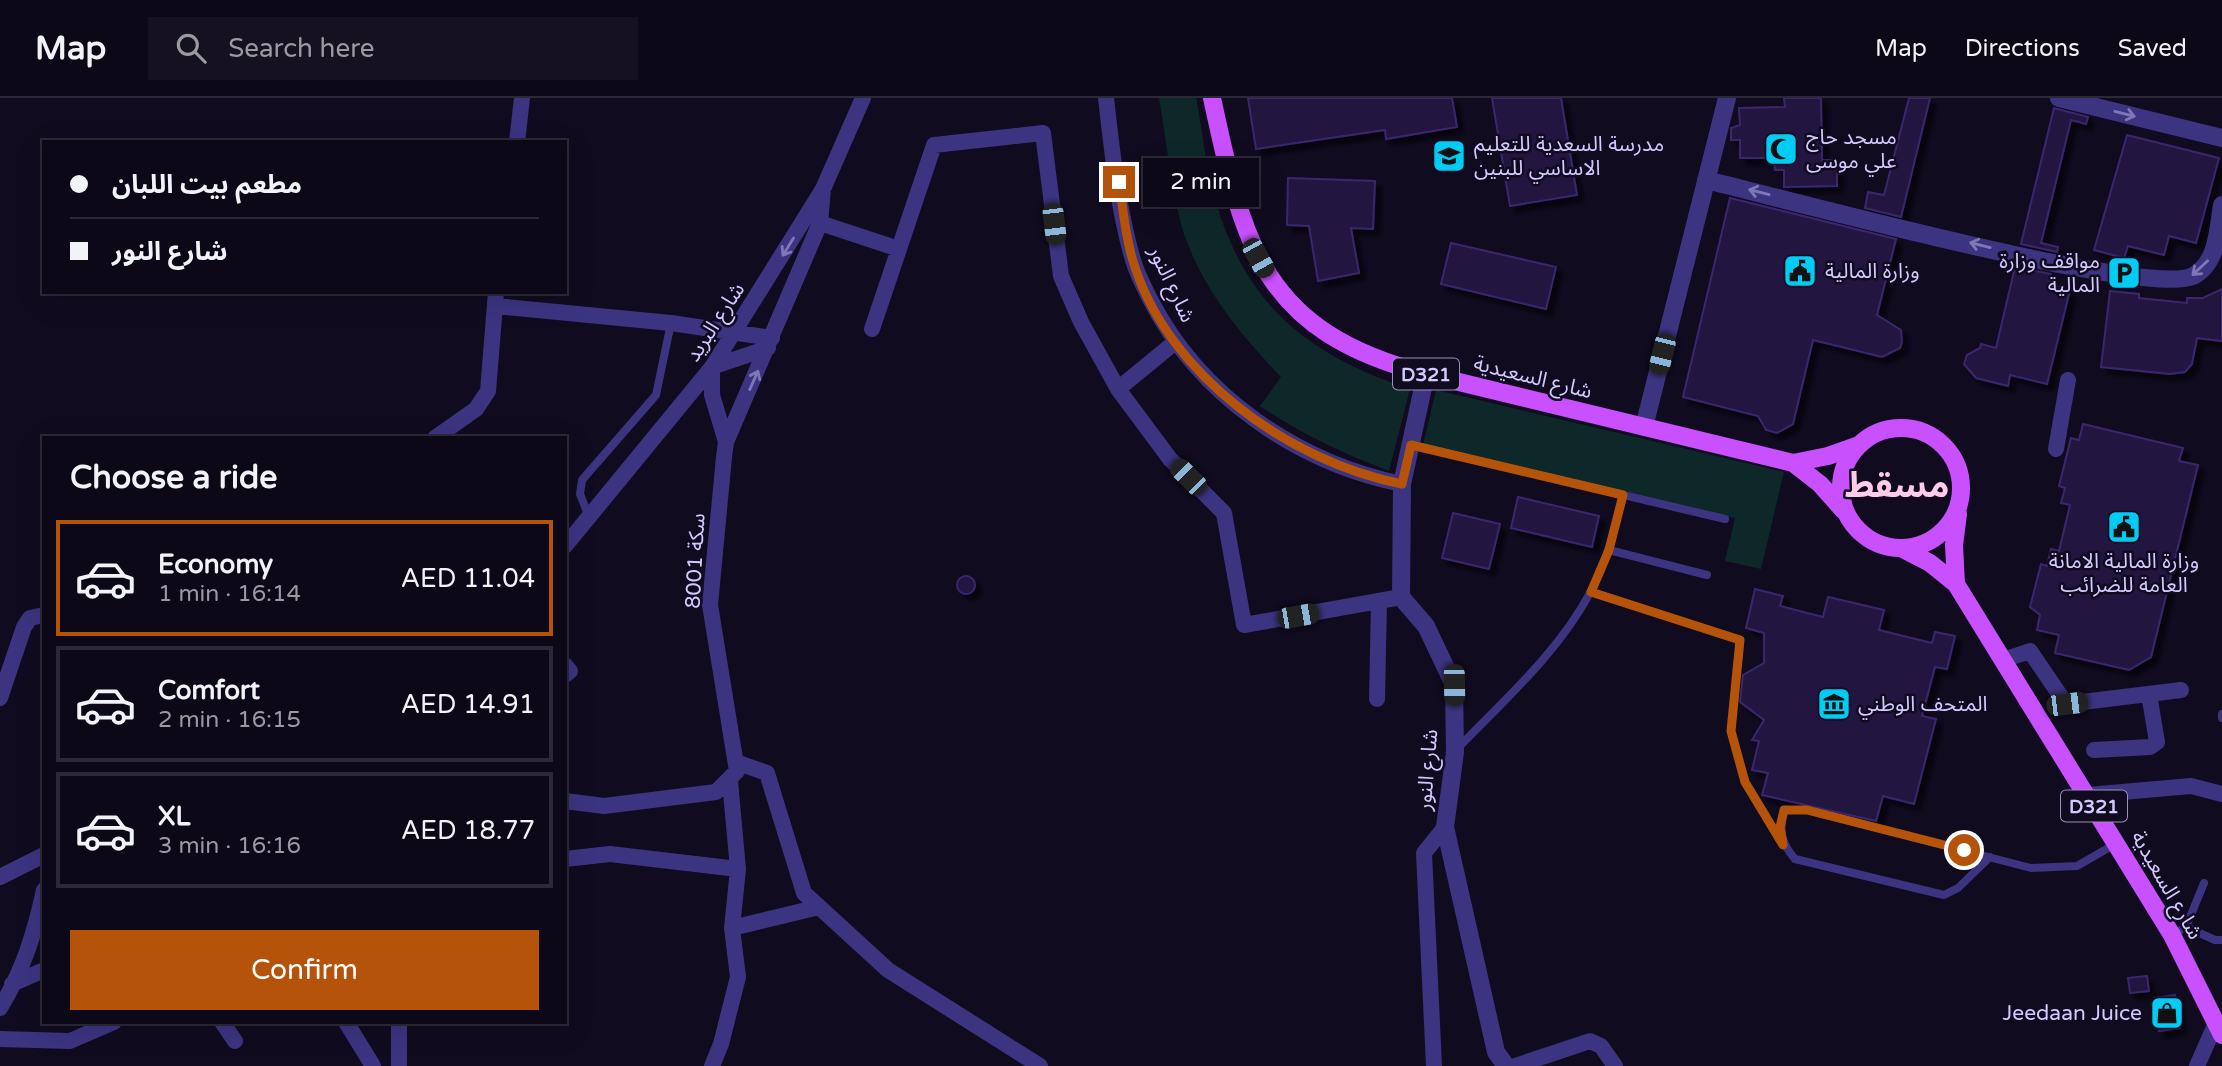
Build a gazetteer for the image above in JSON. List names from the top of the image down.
{
  "streets": {
    "main road": ["D321", "شارع السعيدية"],
    "street": ["شارع النور", "شارع البريد", "سكة 8001"]
  },
  "crossings": [
    ["شارع البريد", "سكة 8001"],
    ["D321", "شارع السعيدية"]
  ],
  "districts": ["مسقط"],
  "places": {
    "mosque": ["مسجد حاج علي موسى"],
    "school or university": ["مدرسة السعدية للتعليم الاساسي للبنين"],
    "public building": ["وزارة المالية", "وزارة المالية الامانة العامة للضرائب"],
    "parking": ["َمواقف وزارة المالية"],
    "museum": ["المتحف الوطني"],
    "shop": ["Jeedaan Juice"]
  },
  "page": {
    "header": "Map",
    "search": "Search here",
    "nav": ["Map", "Directions", "Saved"],
    "banner": ["مطعم بيت اللبان", "شارع النور"],
    "bubble": "2 min",
    "heading": "Choose a ride",
    "list": [
      {
        "name": "Economy",
        "note": "1 min · 16:14",
        "value": "AED 11.04"
      },
      {
        "name": "Comfort",
        "note": "2 min · 16:15",
        "value": "AED 14.91"
      },
      {
        "name": "XL",
        "note": "3 min · 16:16",
        "value": "AED 18.77"
      }
    ],
    "buttons": "Confirm"
  }
}
